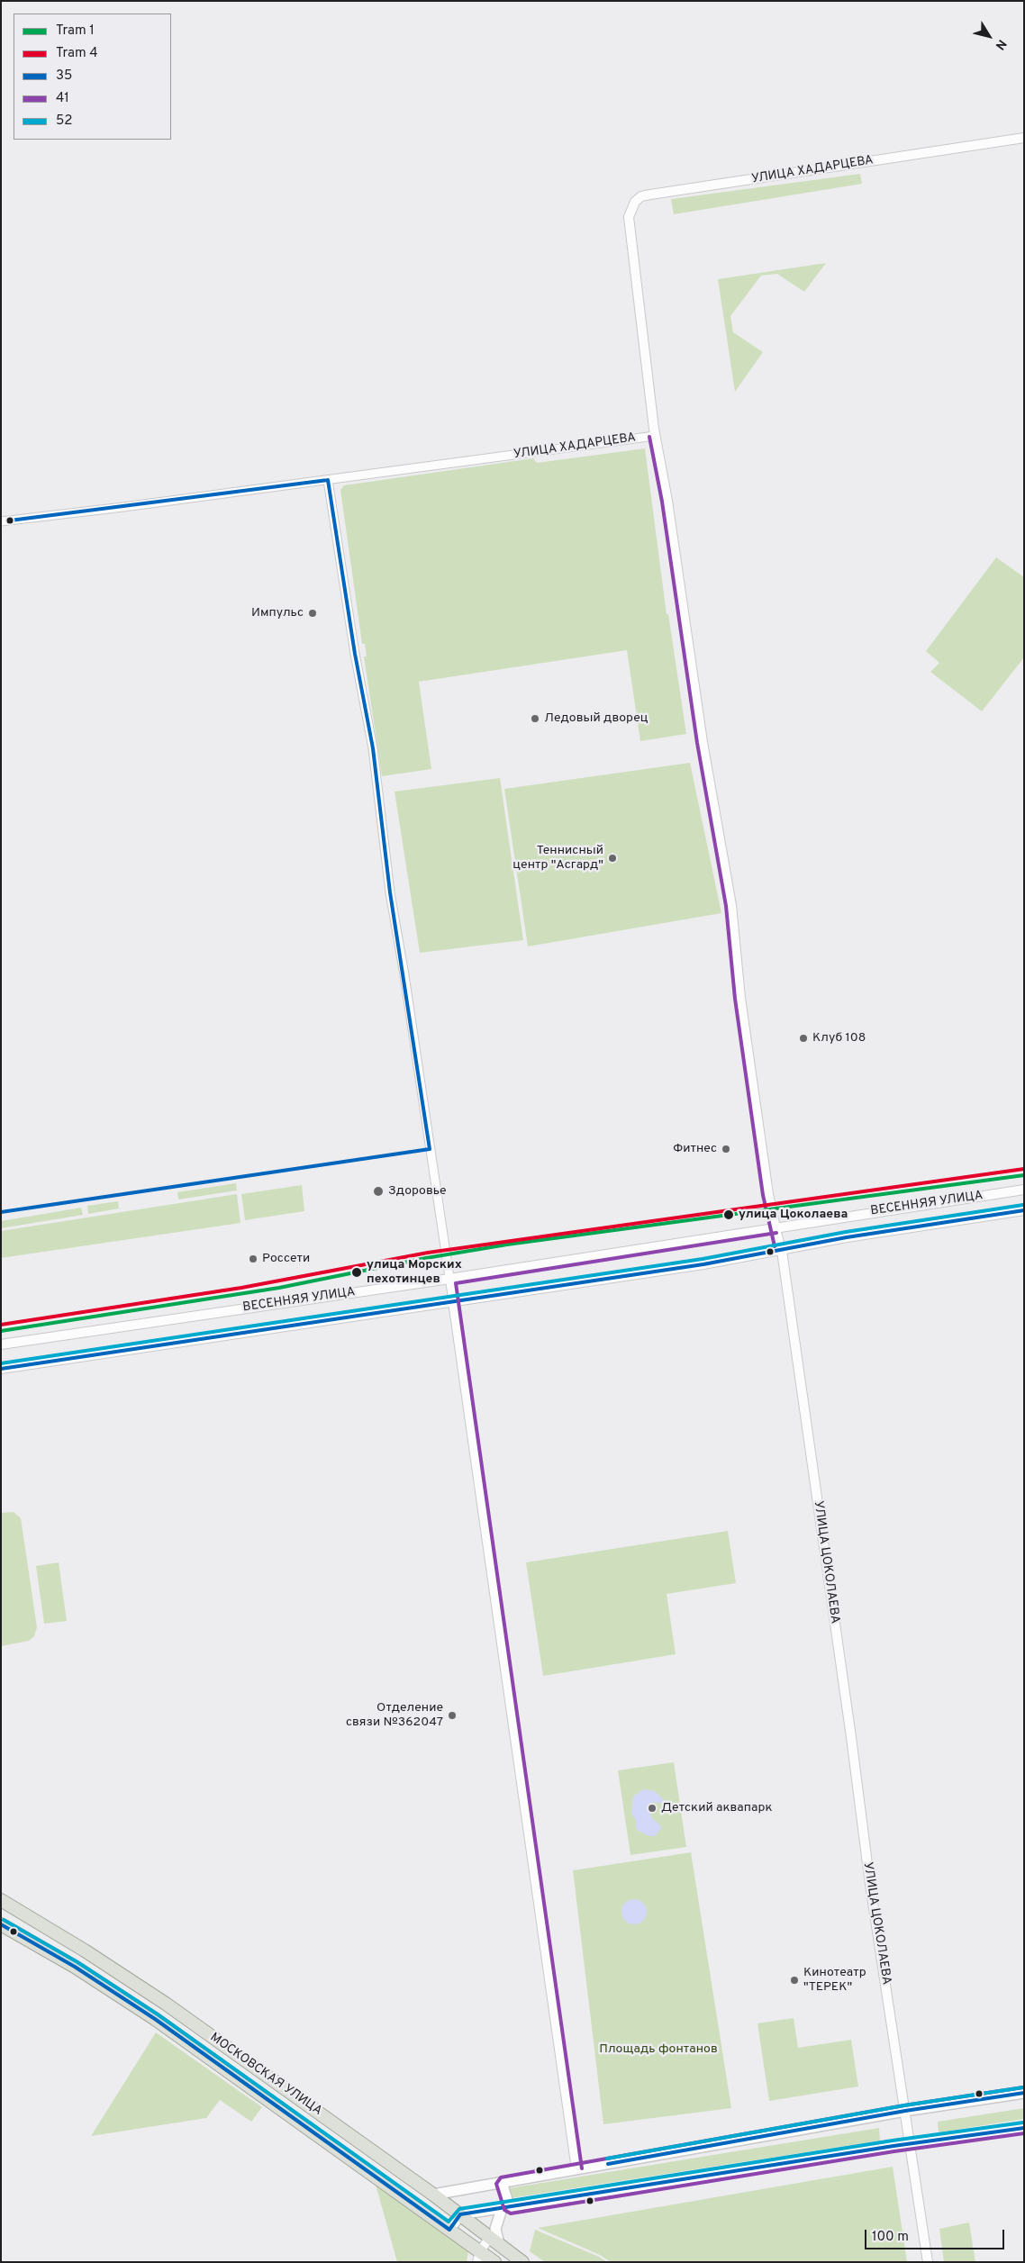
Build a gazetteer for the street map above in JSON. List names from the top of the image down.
{
  "streets": {
    "highway": ["МОСКОВСКАЯ УЛИЦА"],
    "street": ["УЛИЦА ХАДАРЦЕВА", "ВЕСЕННЯЯ УЛИЦА", "УЛИЦА ЦОКОЛАЕВА"]
  },
  "crossings": [
    ["УЛИЦА ХАДАРЦЕВА", "УЛИЦА ЦОКОЛАЕВА"],
    ["ВЕСЕННЯЯ УЛИЦА", "УЛИЦА ЦОКОЛАЕВА"]
  ],
  "parks": ["Площадь фонтанов"],
  "places": [
    "Импульс",
    "Ледовый дворец",
    "Теннисный центр \"Асгард\"",
    "Клуб 108",
    "Фитнес",
    "Здоровье",
    "улица Цоколаева",
    "Россети",
    "улица Морских пехотинцев",
    "Отделение связи №362047",
    "Детский аквапарк",
    "Кинотеатр \"ТЕРЕК\""
  ],
  "lines": [
    "transit line 41",
    "transit line 35",
    "tram line 4",
    "tram line 1",
    "transit line 52"
  ],
  "legend": [
    "Tram 1",
    "Tram 4",
    "35",
    "41",
    "52"
  ],
  "scale_bar": "100 m",
  "north": "bottom right"
}
